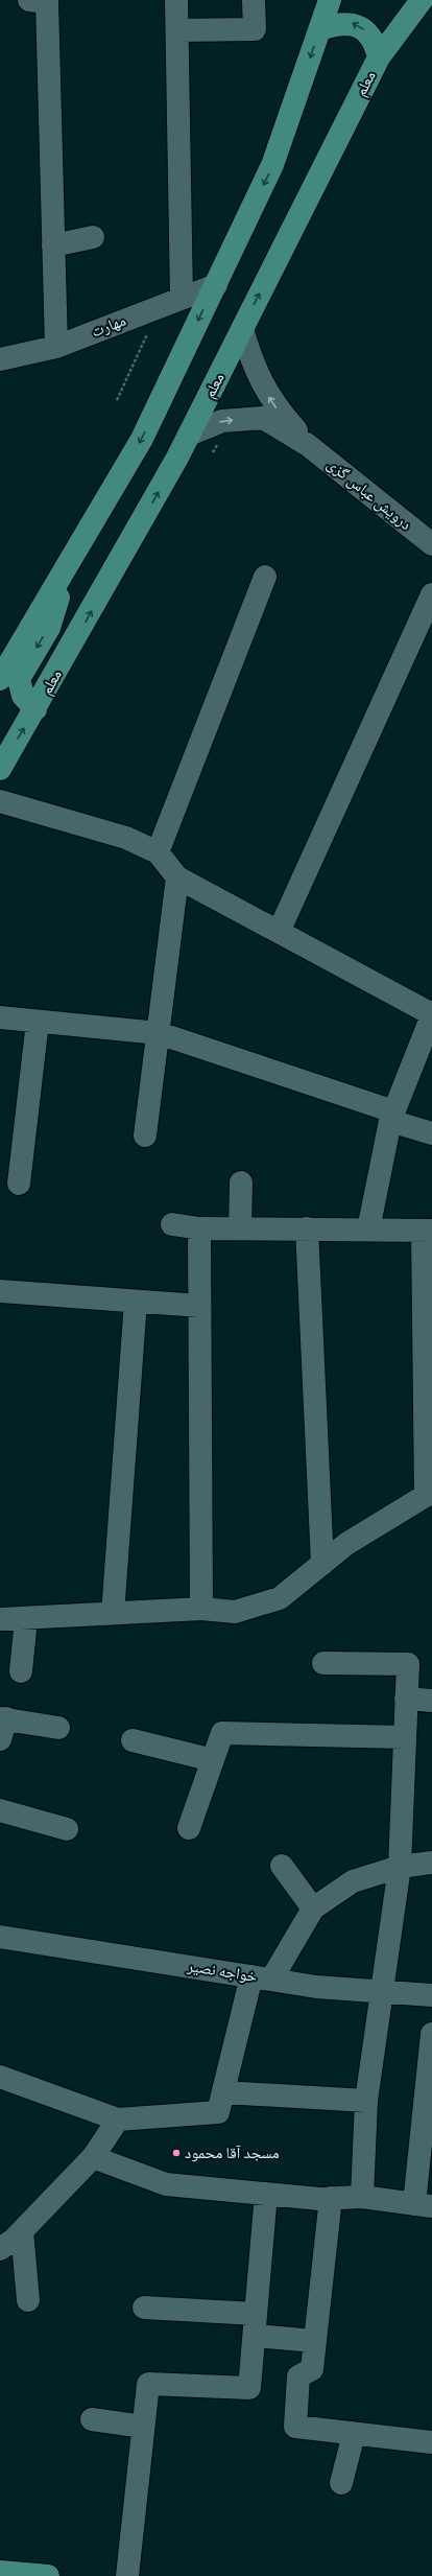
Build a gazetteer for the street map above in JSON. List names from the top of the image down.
{
  "streets": {
    "main road": ["معلم"],
    "street": ["مهارت", "درویش عباس گزی", "خواجه نصیر"]
  },
  "places": ["مسجد آقا محمود"]
}
